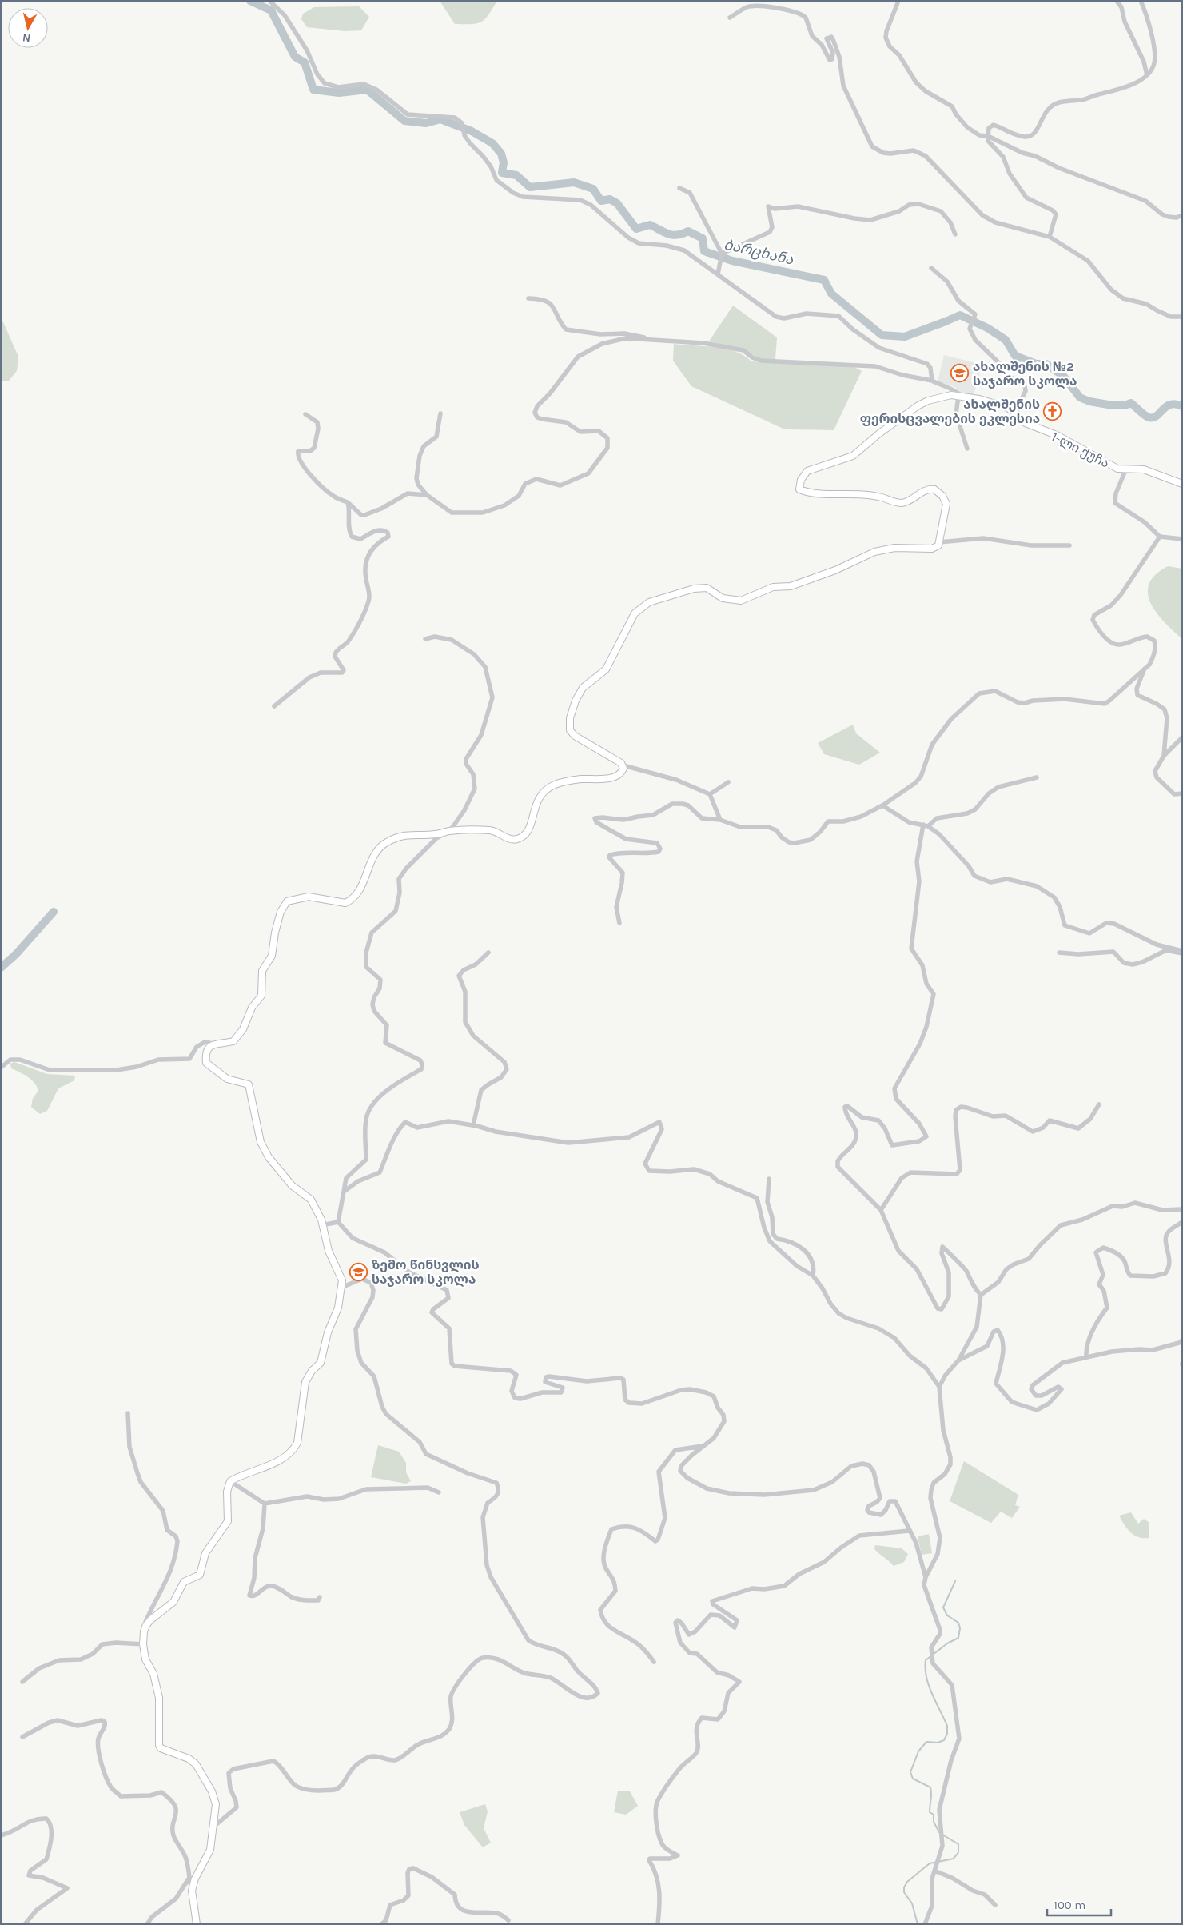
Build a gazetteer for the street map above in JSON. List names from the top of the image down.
{
  "streets": {
    "street": ["1-ლი ქუჩა"]
  },
  "water": ["ბარცხანა"],
  "places": {
    "school or university": ["ახალშენის №2 საჯარო სკოლა", "ზემო წინსვლის საჯარო სკოლა"],
    "church": ["ახალშენის ფერისცვალების ეკლესია"]
  },
  "scale_bar": "100 m",
  "north": "bottom"
}
